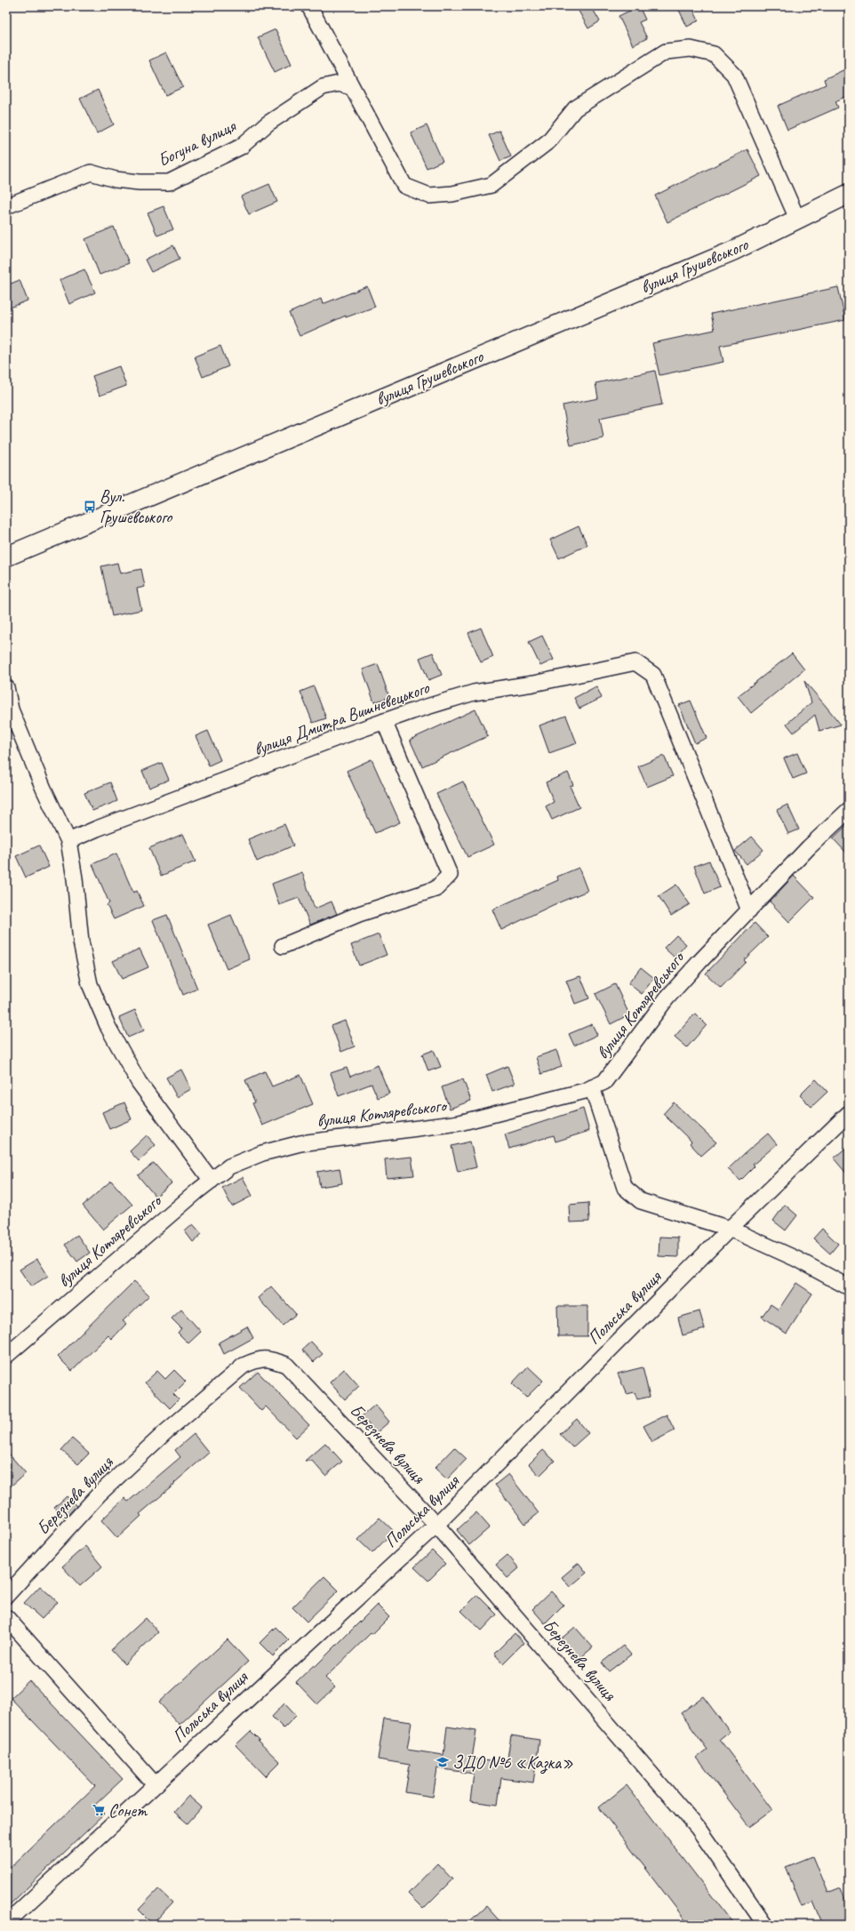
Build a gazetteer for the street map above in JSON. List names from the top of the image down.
{
  "streets": {
    "main road": ["вулиця Грушевського"],
    "street": [
      "Богуна вулиця",
      "вулиця Дмитра Вишневецького",
      "вулиця Котляревського",
      "Польська вулиця",
      "Березнева вулиця"
    ]
  },
  "crossings": [
    ["вулиця Дмитра Вишневецького", "вулиця Котляревського"],
    ["Польська вулиця", "Березнева вулиця"]
  ],
  "places": {
    "bus stop": ["Вул. Грушевського"],
    "school or university": ["ЗДО №6 «Казка»"],
    "supermarket": ["Сонет"]
  }
}
